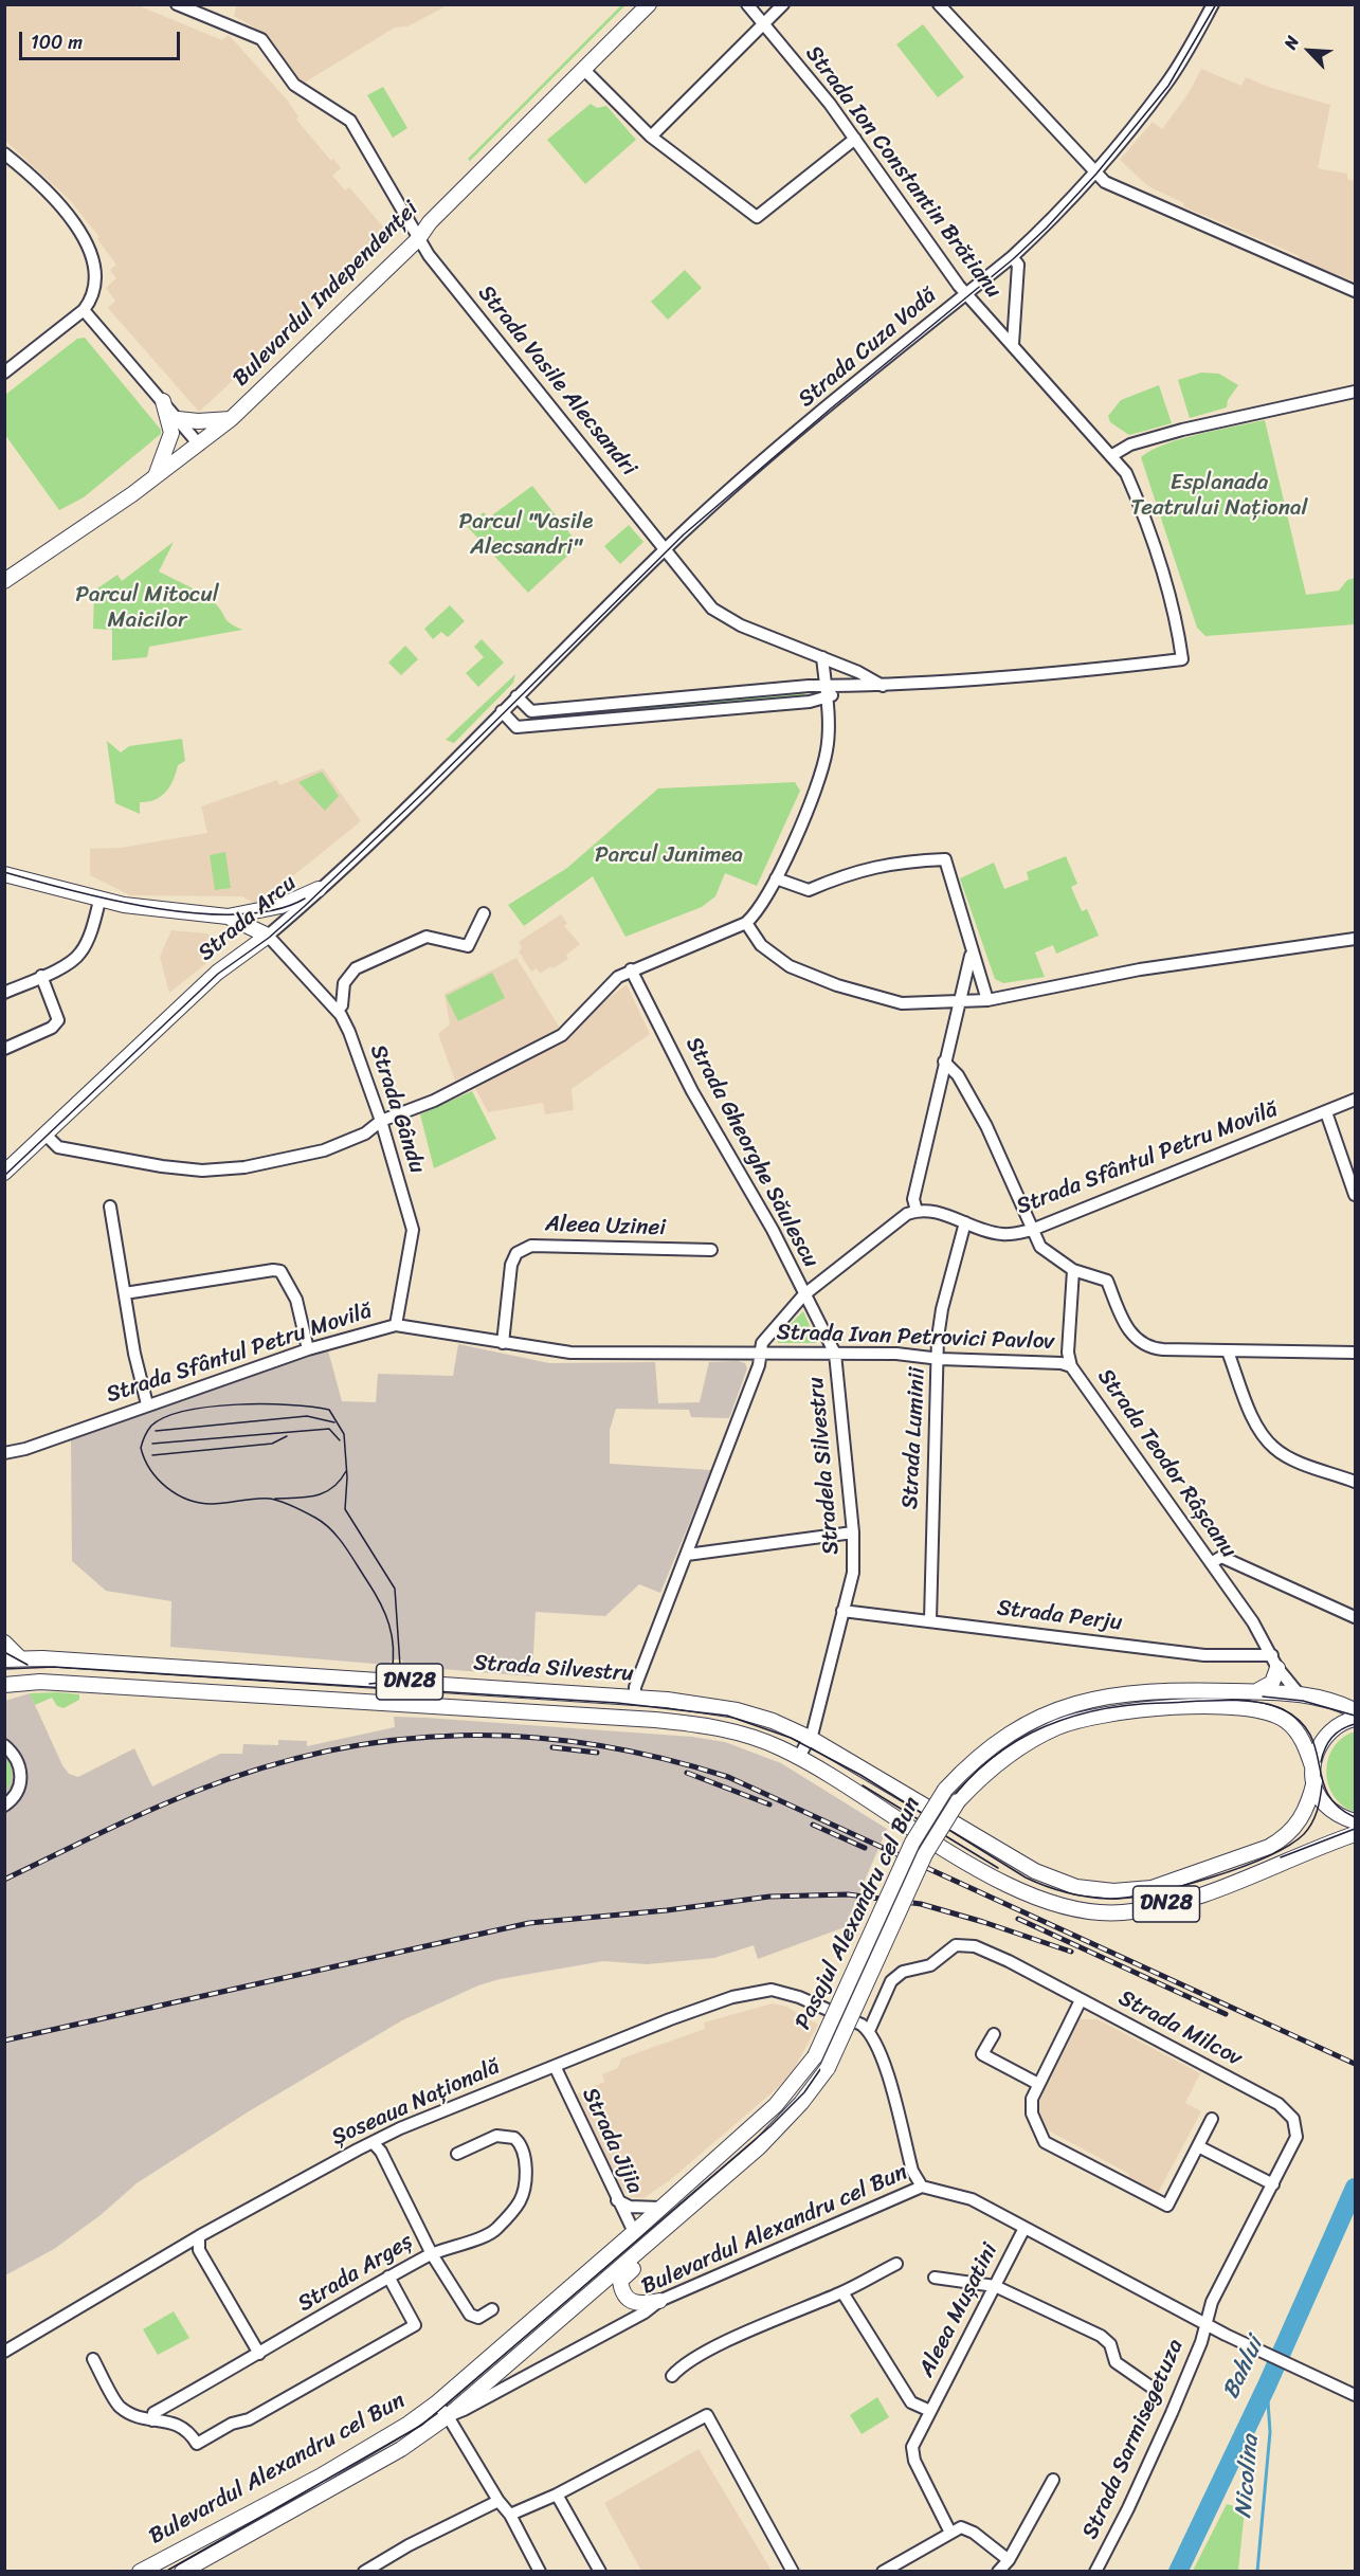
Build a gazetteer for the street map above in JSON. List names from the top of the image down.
{
  "streets": {
    "main road": [
      "Bulevardul Independenței",
      "Strada Arcu",
      "Strada Silvestru",
      "DN28",
      "Pasajul Alexandru cel Bun",
      "Bulevardul Alexandru cel Bun"
    ],
    "street": [
      "Strada Ion Constantin Brătianu",
      "Strada Cuza Vodă",
      "Strada Vasile Alecsandri",
      "Strada Gându",
      "Strada Gheorghe Săulescu",
      "Strada Sfântul Petru Movilă",
      "Aleea Uzinei",
      "Strada Ivan Petrovici Pavlov",
      "Strada Luminii",
      "Strada Teodor Râșcanu",
      "Stradela Silvestru",
      "Strada Perju",
      "Strada Milcov",
      "Șoseaua Națională",
      "Strada Jijia",
      "Strada Argeș",
      "Aleea Mușatini",
      "Strada Sarmisegetuza"
    ]
  },
  "crossings": [
    ["Strada Ion Constantin Brătianu", "Strada Cuza Vodă"],
    ["Strada Ion Constantin Brătianu", "Strada Vasile Alecsandri"],
    ["Bulevardul Independenței", "Strada Vasile Alecsandri"],
    ["Strada Cuza Vodă", "Strada Vasile Alecsandri"],
    ["Strada Cuza Vodă", "Strada Arcu"],
    ["Strada Arcu", "Strada Gându"],
    ["Strada Gându", "Strada Sfântul Petru Movilă"],
    ["Strada Gheorghe Săulescu", "Strada Ivan Petrovici Pavlov"],
    ["Strada Gheorghe Săulescu", "Stradela Silvestru"],
    ["Strada Sfântul Petru Movilă", "Aleea Uzinei"],
    ["Strada Sfântul Petru Movilă", "Strada Ivan Petrovici Pavlov"],
    ["Strada Sfântul Petru Movilă", "Strada Luminii"],
    ["Strada Ivan Petrovici Pavlov", "Strada Luminii"],
    ["Strada Ivan Petrovici Pavlov", "Strada Teodor Râșcanu"],
    ["Strada Ivan Petrovici Pavlov", "Stradela Silvestru"],
    ["Strada Luminii", "Strada Perju"],
    ["Strada Teodor Râșcanu", "Strada Perju"],
    ["Strada Teodor Râșcanu", "Pasajul Alexandru cel Bun"],
    ["Stradela Silvestru", "Strada Perju"],
    ["Stradela Silvestru", "Strada Silvestru"],
    ["Strada Silvestru", "DN28"],
    ["Strada Silvestru", "Pasajul Alexandru cel Bun"],
    ["DN28", "Pasajul Alexandru cel Bun"],
    ["Pasajul Alexandru cel Bun", "Bulevardul Alexandru cel Bun"],
    ["Strada Milcov", "Șoseaua Națională"],
    ["Strada Milcov", "Bulevardul Alexandru cel Bun"],
    ["Strada Milcov", "Strada Sarmisegetuza"],
    ["Șoseaua Națională", "Strada Jijia"],
    ["Șoseaua Națională", "Strada Argeș"],
    ["Strada Jijia", "Bulevardul Alexandru cel Bun"],
    ["Bulevardul Alexandru cel Bun", "Aleea Mușatini"],
    ["Bulevardul Alexandru cel Bun", "Strada Sarmisegetuza"]
  ],
  "water": ["Bahlui", "Nicolina"],
  "parks": [
    "Esplanada Teatrului Național",
    "Parcul \"Vasile Alecsandri\"",
    "Parcul Mitocul Maicilor",
    "Parcul Junimea"
  ],
  "scale_bar": "100 m",
  "north": "top left"
}
